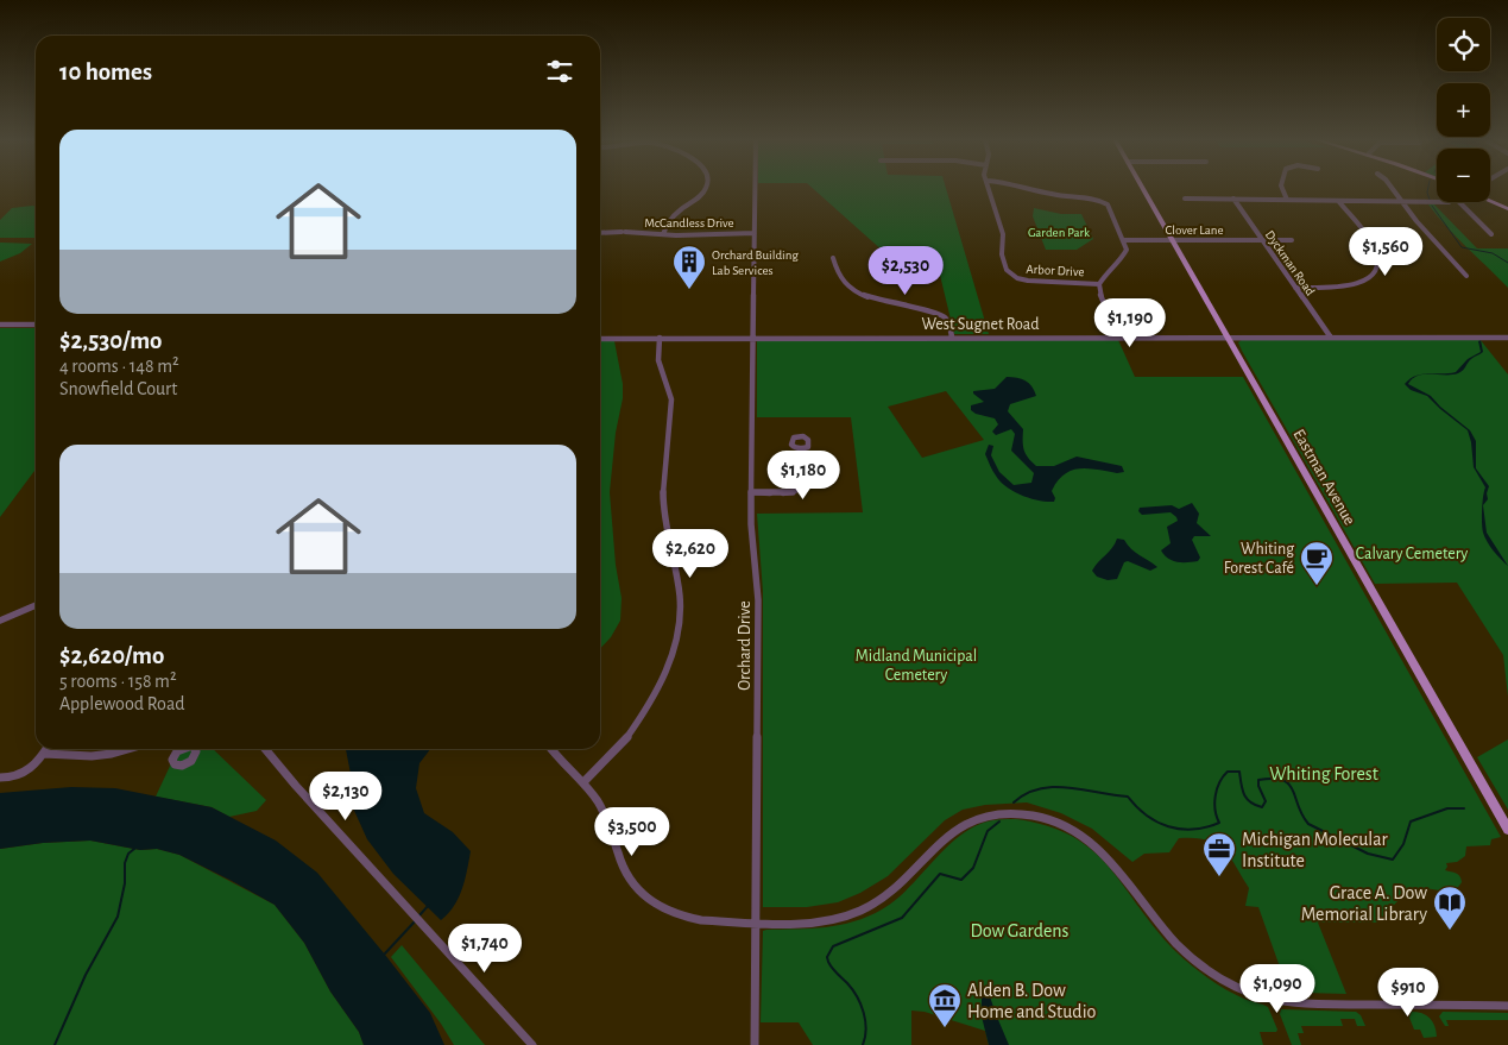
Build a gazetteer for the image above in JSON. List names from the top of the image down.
{
  "streets": {
    "main road": ["Eastman Avenue"],
    "street": [
      "McCandless Drive",
      "Clover Lane",
      "Dyckman Road",
      "Arbor Drive",
      "West Sugnet Road",
      "Orchard Drive"
    ]
  },
  "crossings": [
    ["McCandless Drive", "Orchard Drive"],
    ["Clover Lane", "Dyckman Road"],
    ["Clover Lane", "Eastman Avenue"],
    ["Dyckman Road", "West Sugnet Road"],
    ["West Sugnet Road", "Eastman Avenue"],
    ["West Sugnet Road", "Orchard Drive"]
  ],
  "parks": [
    "Garden Park",
    "Calvary Cemetery",
    "Midland Municipal Cemetery",
    "Whiting Forest",
    "Dow Gardens"
  ],
  "places": {
    "building": ["Orchard Building Lab Services"],
    "cafe": ["Whiting Forest Café"],
    "office": ["Michigan Molecular Institute"],
    "library": ["Grace A. Dow Memorial Library"],
    "museum": ["Alden B. Dow Home and Studio"]
  },
  "page": {
    "map_buttons": ["+", "−"],
    "heading": "10 homes",
    "list": [
      {
        "name": "$2,530/mo",
        "note": "4 rooms · 148 m² · Snowfield Court"
      },
      {
        "name": "$2,620/mo",
        "note": "5 rooms · 158 m² · Applewood Road"
      }
    ],
    "price": [
      "$1,560",
      "$2,530",
      "$1,190",
      "$1,180",
      "$2,620",
      "$2,130",
      "$3,500",
      "$1,740",
      "$1,090",
      "$910"
    ]
  }
}
